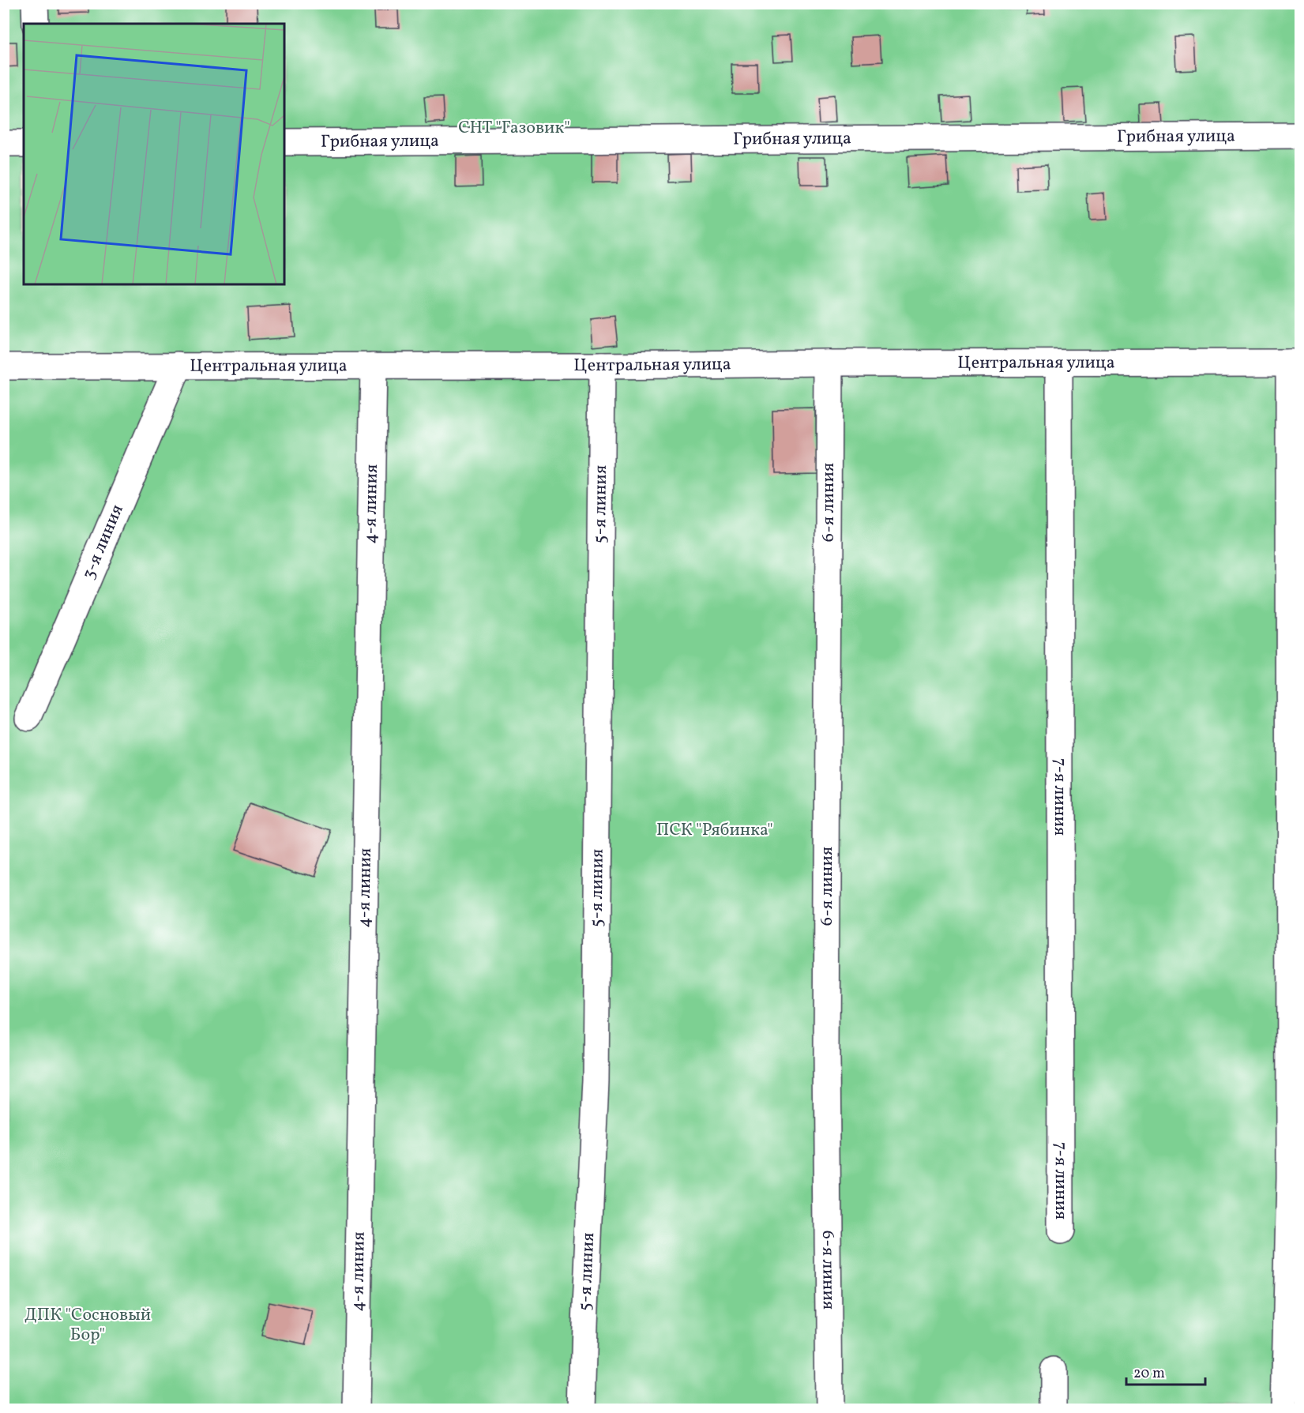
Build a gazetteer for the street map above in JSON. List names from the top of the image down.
{
  "streets": {
    "street": [
      "Грибная улица",
      "Центральная улица",
      "6-я линия",
      "4-я линия",
      "5-я линия",
      "3-я линия",
      "7-я линия"
    ]
  },
  "crossings": [
    ["Центральная улица", "6-я линия"],
    ["Центральная улица", "4-я линия"],
    ["Центральная улица", "5-я линия"],
    ["Центральная улица", "3-я линия"],
    ["Центральная улица", "7-я линия"]
  ],
  "parks": ["СНТ \"Газовик\"", "ПСК \"Рябинка\"", "ДПК \"Сосновый Бор\""],
  "scale_bar": "20 m"
}
